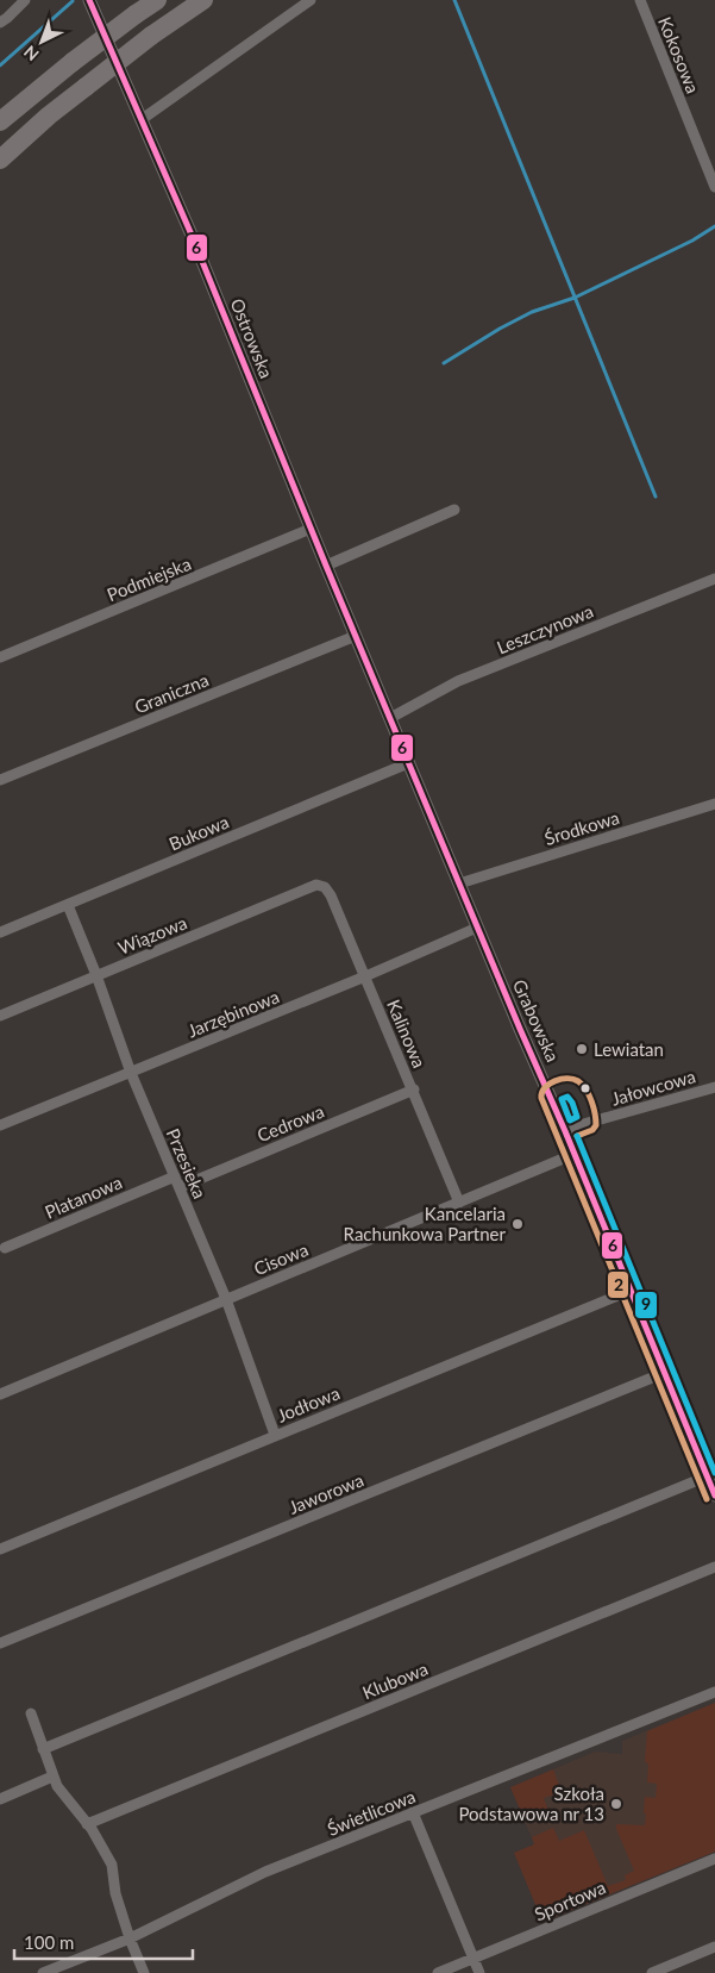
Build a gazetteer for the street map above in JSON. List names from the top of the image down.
{
  "streets": {
    "street": [
      "Kokosowa",
      "Ostrowska",
      "Podmiejska",
      "Leszczynowa",
      "Graniczna",
      "Środkowa",
      "Bukowa",
      "Wiązowa",
      "Jarzębinowa",
      "Grabowska",
      "Kalinowa",
      "Jałowcowa",
      "Cedrowa",
      "Przesieka",
      "Platanowa",
      "Cisowa",
      "Jodłowa",
      "Jaworowa",
      "Klubowa",
      "Świetlicowa",
      "Sportowa"
    ]
  },
  "crossings": [
    ["Ostrowska", "Podmiejska"],
    ["Ostrowska", "Graniczna"],
    ["Ostrowska", "Grabowska"],
    ["Leszczynowa", "Grabowska"],
    ["Środkowa", "Grabowska"],
    ["Bukowa", "Grabowska"],
    ["Bukowa", "Przesieka"],
    ["Wiązowa", "Kalinowa"],
    ["Wiązowa", "Przesieka"],
    ["Jarzębinowa", "Grabowska"],
    ["Jarzębinowa", "Kalinowa"],
    ["Jarzębinowa", "Przesieka"],
    ["Grabowska", "Jałowcowa"],
    ["Grabowska", "Cisowa"],
    ["Grabowska", "Jodłowa"],
    ["Grabowska", "Jaworowa"],
    ["Kalinowa", "Cedrowa"],
    ["Kalinowa", "Cisowa"],
    ["Cedrowa", "Przesieka"],
    ["Cedrowa", "Platanowa"],
    ["Przesieka", "Platanowa"],
    ["Przesieka", "Cisowa"],
    ["Przesieka", "Jodłowa"]
  ],
  "places": ["Lewiatan", "Kancelaria Rachunkowa Partner", "Szkoła Podstawowa nr 13"],
  "lines": ["transit line 6", "transit line 2", "transit line 9"],
  "scale_bar": "100 m",
  "north": "bottom left"
}
